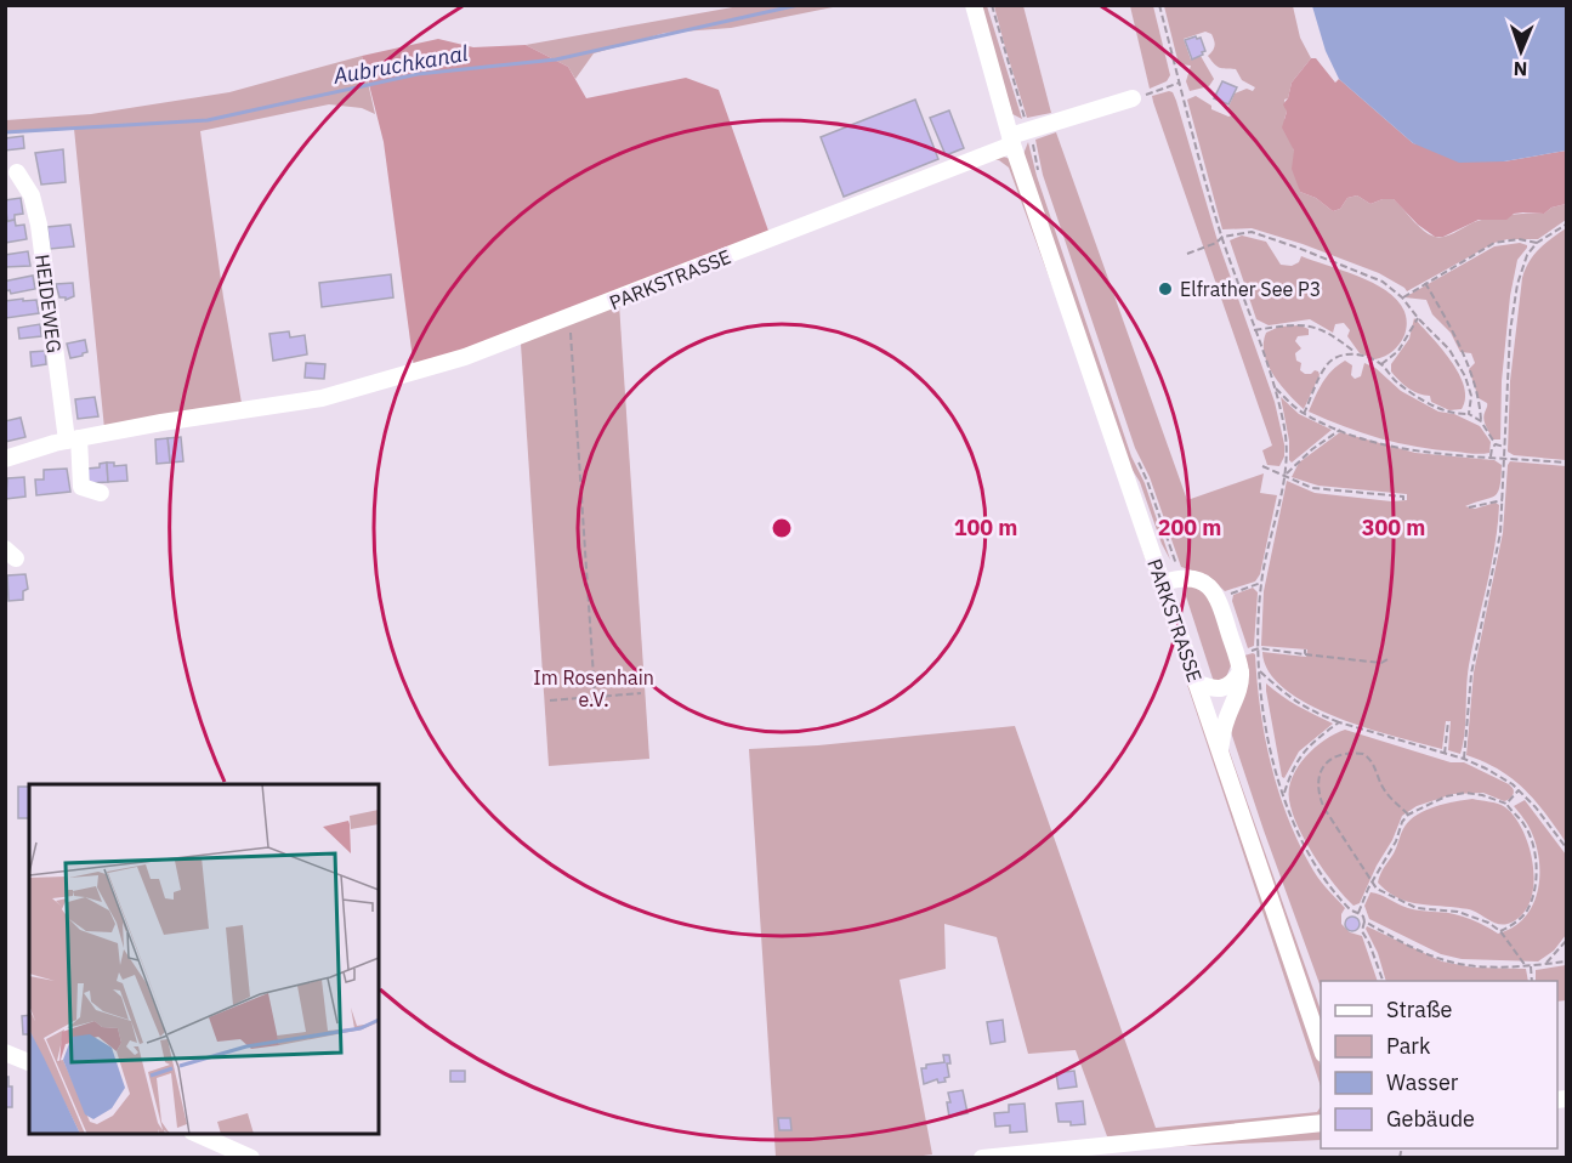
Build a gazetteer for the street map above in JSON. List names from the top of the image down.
{
  "streets": {
    "street": ["PARKSTRASSE", "HEIDEWEG"]
  },
  "crossings": [
    ["PARKSTRASSE", "HEIDEWEG"]
  ],
  "water": ["Aubruchkanal"],
  "parks": ["Im Rosenhain e.V."],
  "places": ["Elfrather See P3"],
  "legend": [
    "Straße",
    "Park",
    "Wasser",
    "Gebäude"
  ],
  "north": "bottom",
  "rings": ["100 m", "200 m", "300 m"]
}
